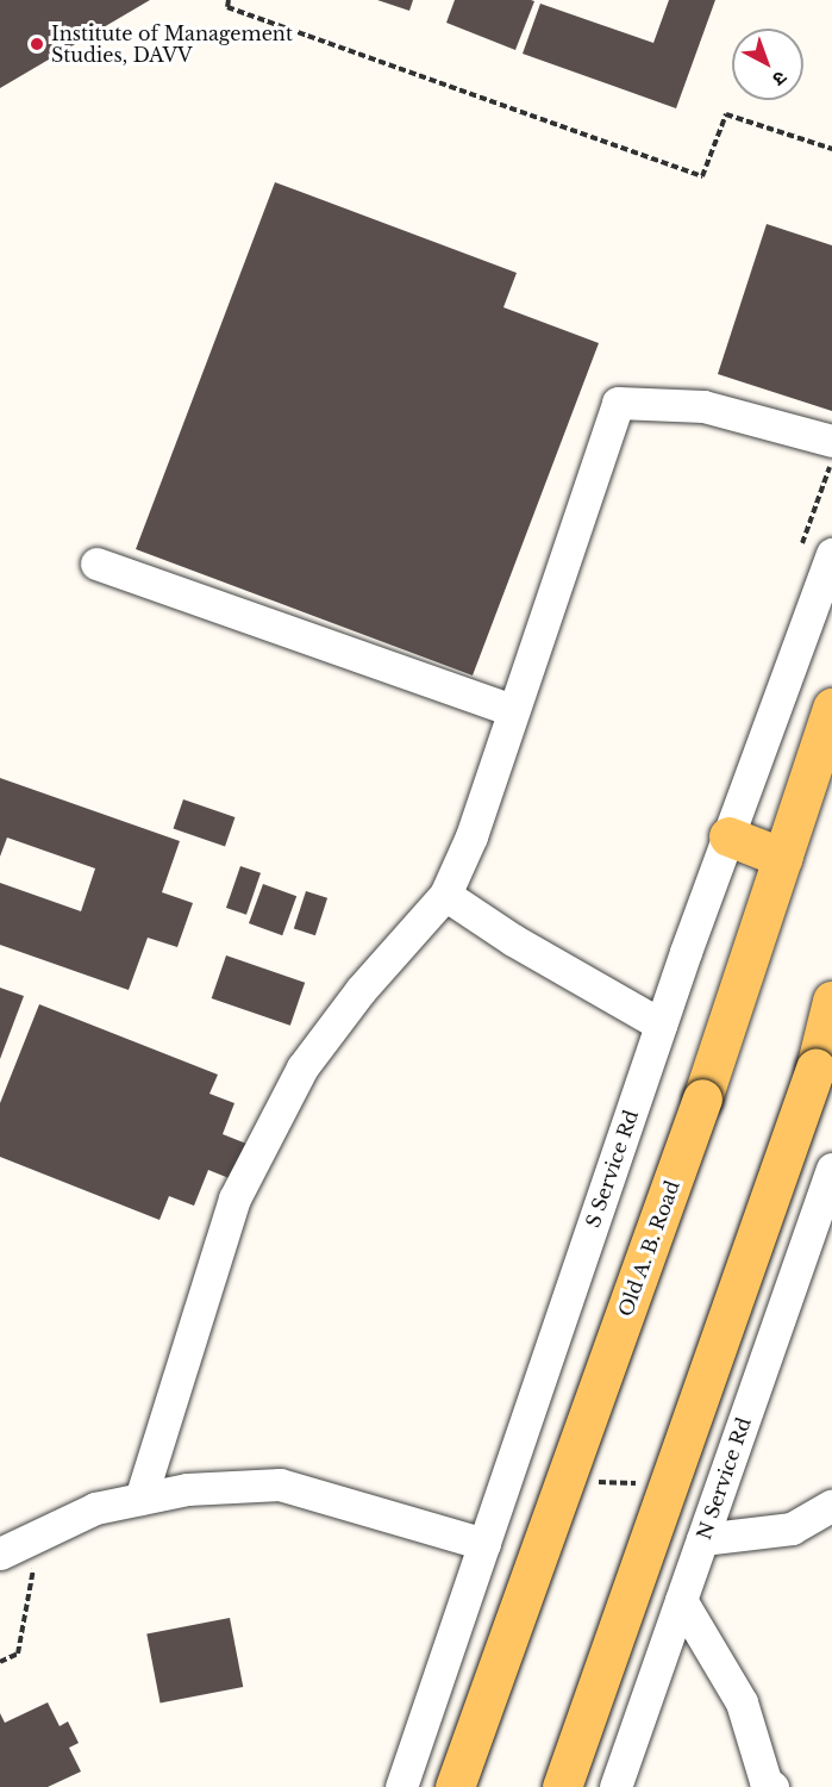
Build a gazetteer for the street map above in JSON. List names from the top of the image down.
{
  "streets": {
    "main road": ["Old A. B. Road"],
    "street": ["S Service Rd", "N Service Rd"]
  },
  "places": ["Institute of Management Studies, DAVV"],
  "north": "bottom right"
}
